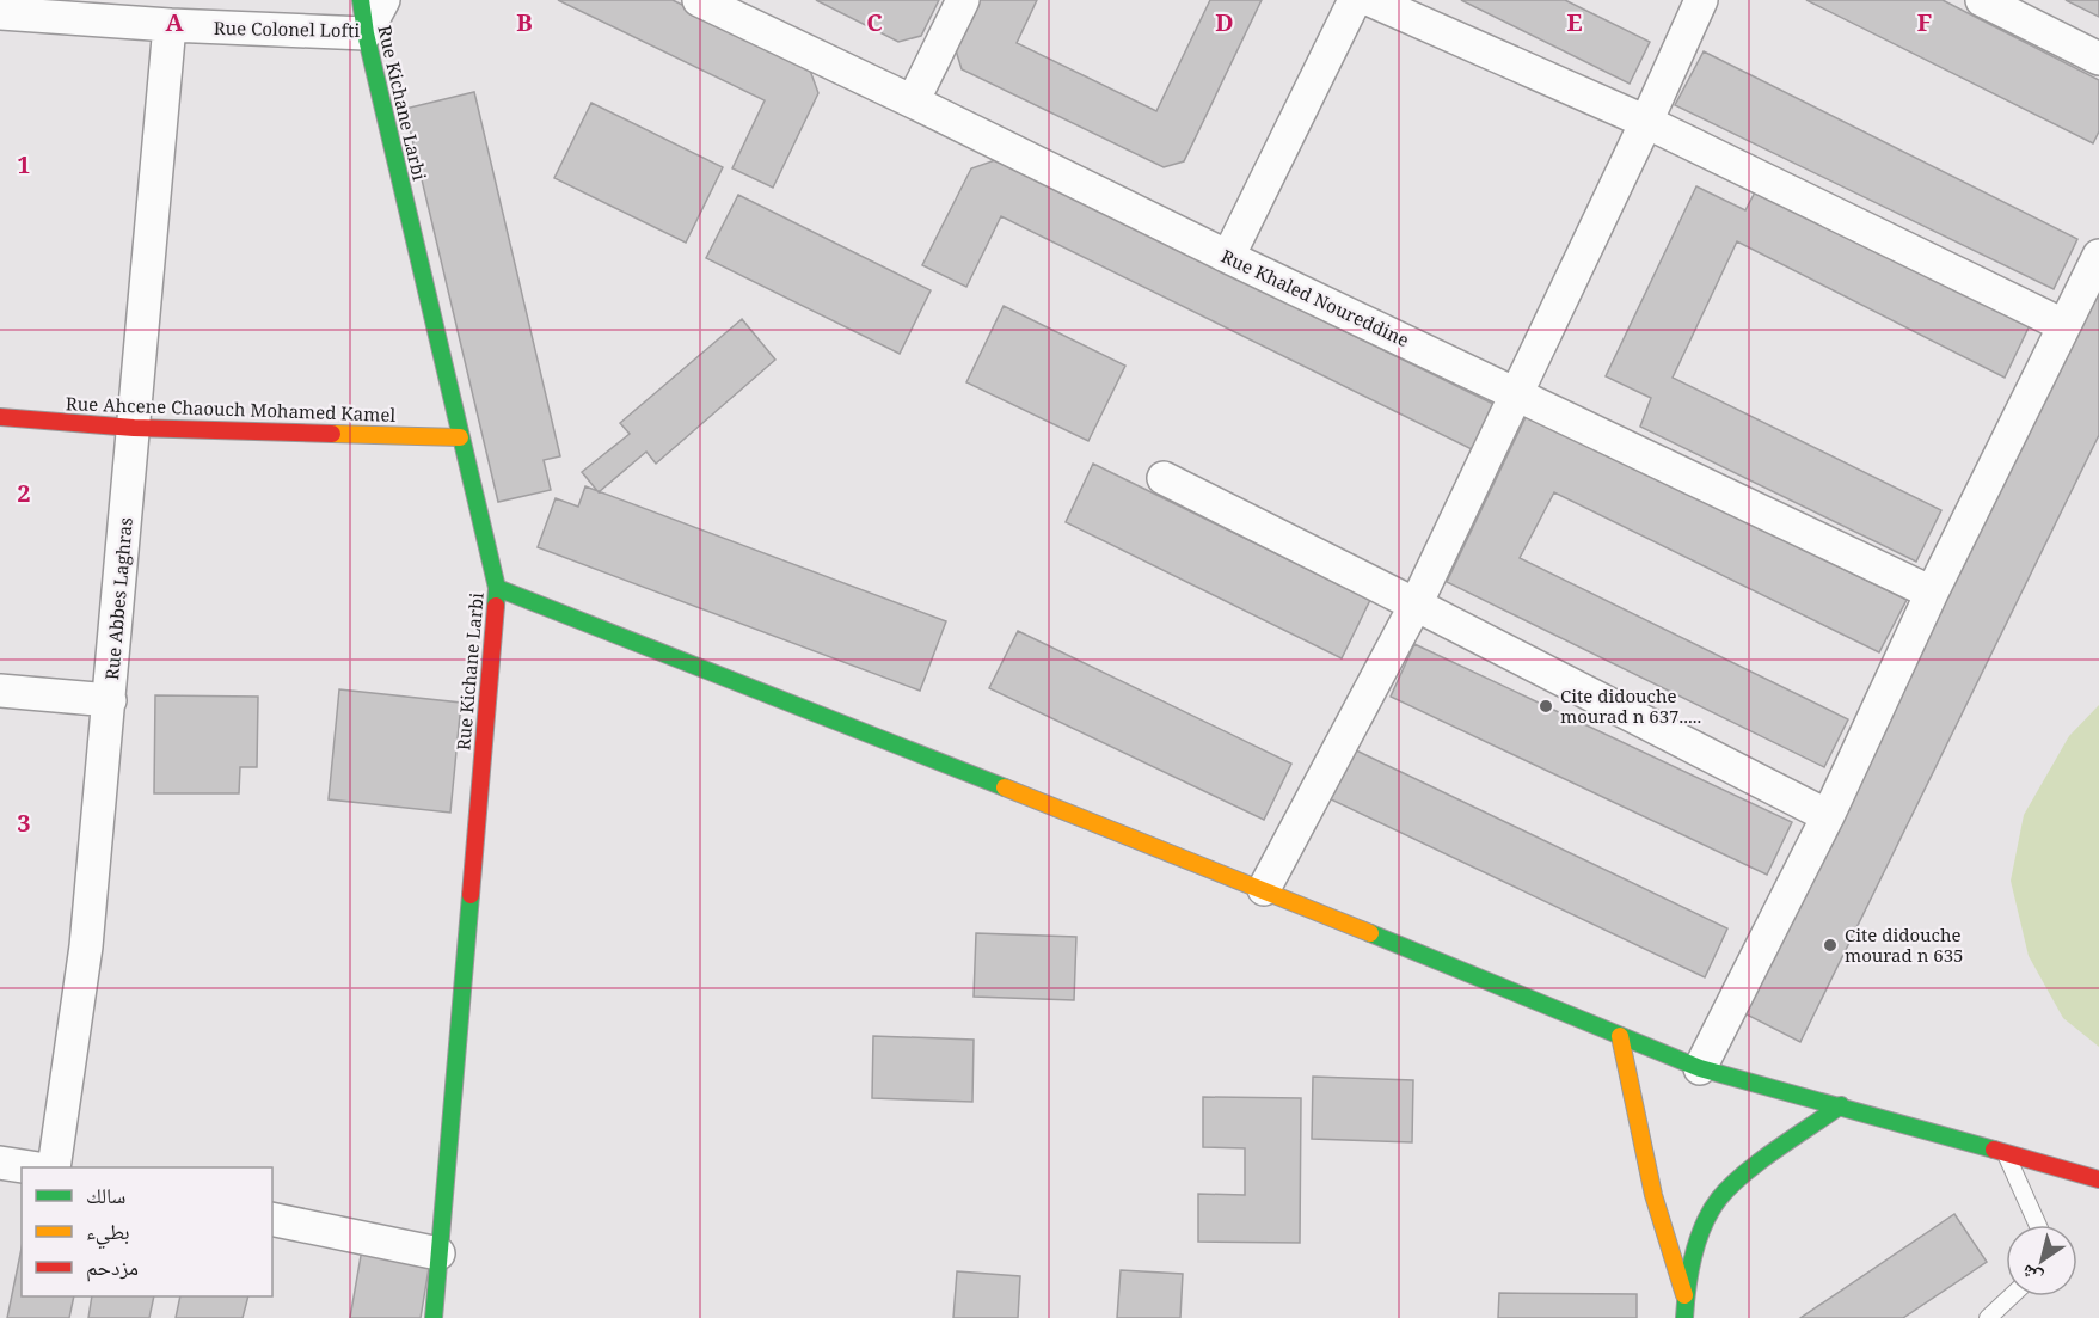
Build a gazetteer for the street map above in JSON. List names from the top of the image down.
{
  "streets": {
    "street": [
      "Rue Colonel Lofti",
      "Rue Kichane Larbi",
      "Rue Khaled Noureddine",
      "Rue Ahcene Chaouch Mohamed Kamel",
      "Rue Abbes Laghras"
    ]
  },
  "crossings": [
    ["Rue Colonel Lofti", "Rue Kichane Larbi"],
    ["Rue Colonel Lofti", "Rue Abbes Laghras"],
    ["Rue Kichane Larbi", "Rue Ahcene Chaouch Mohamed Kamel"],
    ["Rue Ahcene Chaouch Mohamed Kamel", "Rue Abbes Laghras"]
  ],
  "places": ["Cite didouche mourad n 637.....", "Cite didouche mourad n 635"],
  "legend": ["سالك", "بطيء", "مزدحم"],
  "north": "bottom left",
  "grid": {
    "columns": [
      "A",
      "B",
      "C",
      "D",
      "E",
      "F"
    ],
    "rows": ["1", "2", "3"]
  }
}
